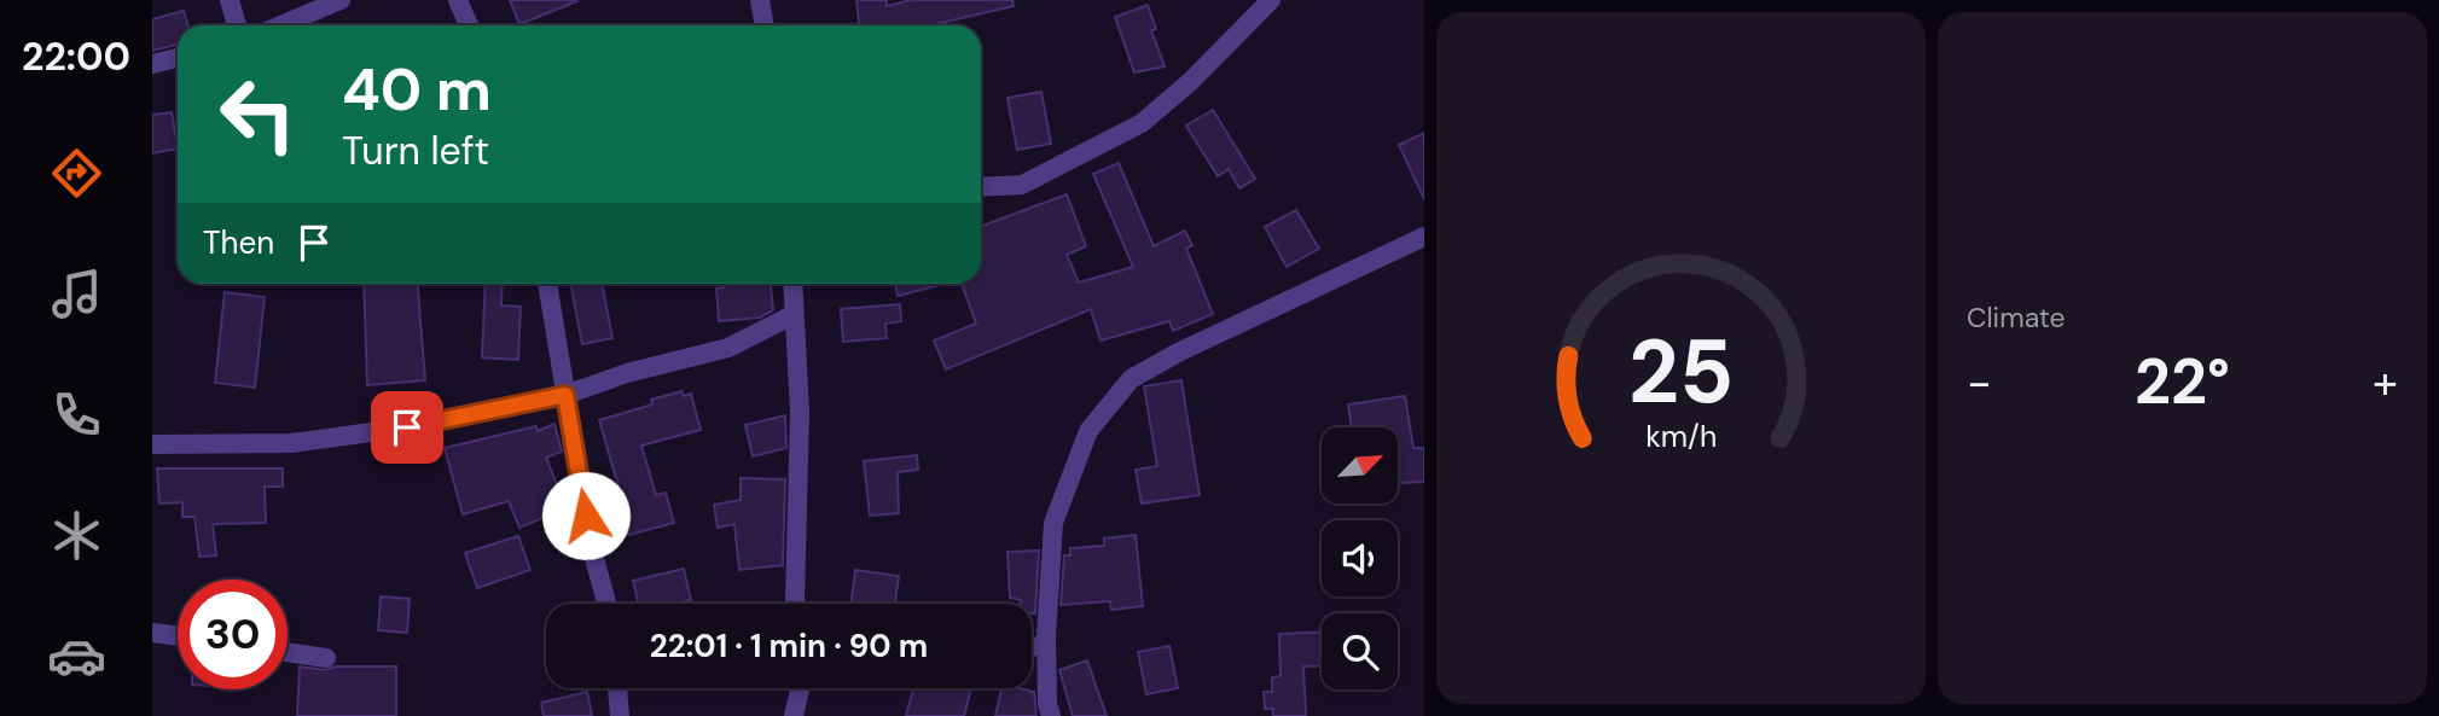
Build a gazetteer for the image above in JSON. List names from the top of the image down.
{
  "north": "top right",
  "page": {
    "tabs": "22:00",
    "tile": "Climate",
    "turn": ["40 m", "Turn left"],
    "then": "Then",
    "heat": ["−", "22°", "+"],
    "limit": "30",
    "trip": "22:01 · 1 min · 90 m",
    "gauge": ["25", "km/h"]
  }
}
